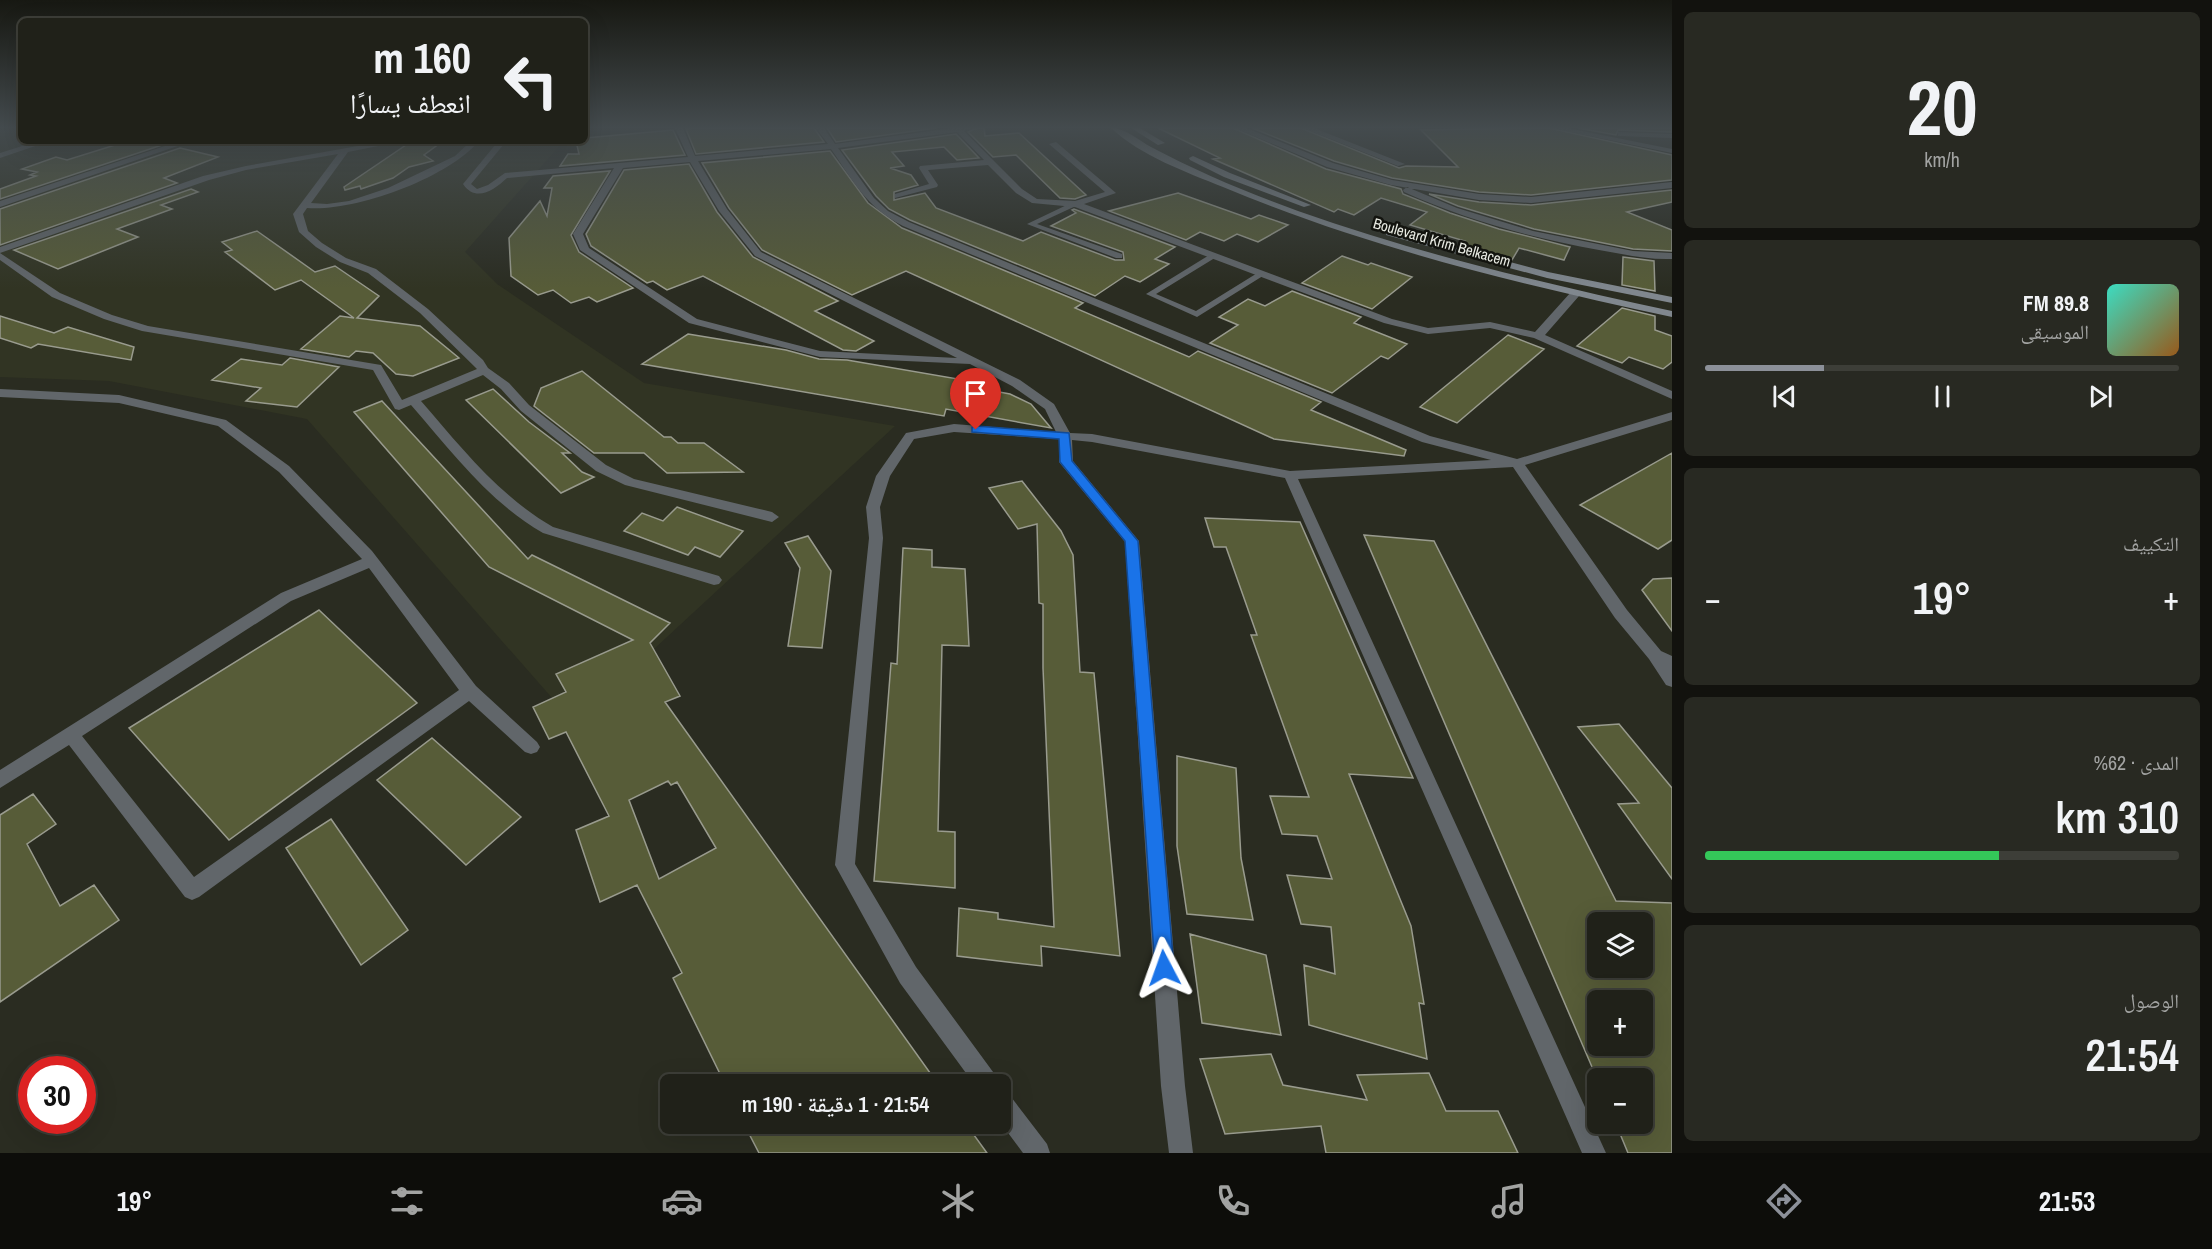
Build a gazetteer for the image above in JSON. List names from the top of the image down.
{
  "streets": {
    "main road": ["Boulevard Krim Belkacem"]
  },
  "page": {
    "tile": [
      ["20", "km/h"],
      "التكييف",
      ["المدى · 62%", "310 km"],
      ["الوصول", "21:54"]
    ],
    "turn": ["160 m", "انعطف يسارًا"],
    "song": ["89.8 FM", "الموسيقى"],
    "heat": ["−", "19°", "+"],
    "map_buttons": ["+", "−"],
    "limit": "30",
    "trip": "21:54 · 1 دقيقة · 190 m",
    "tabs": ["21:53", "19°"]
  }
}
